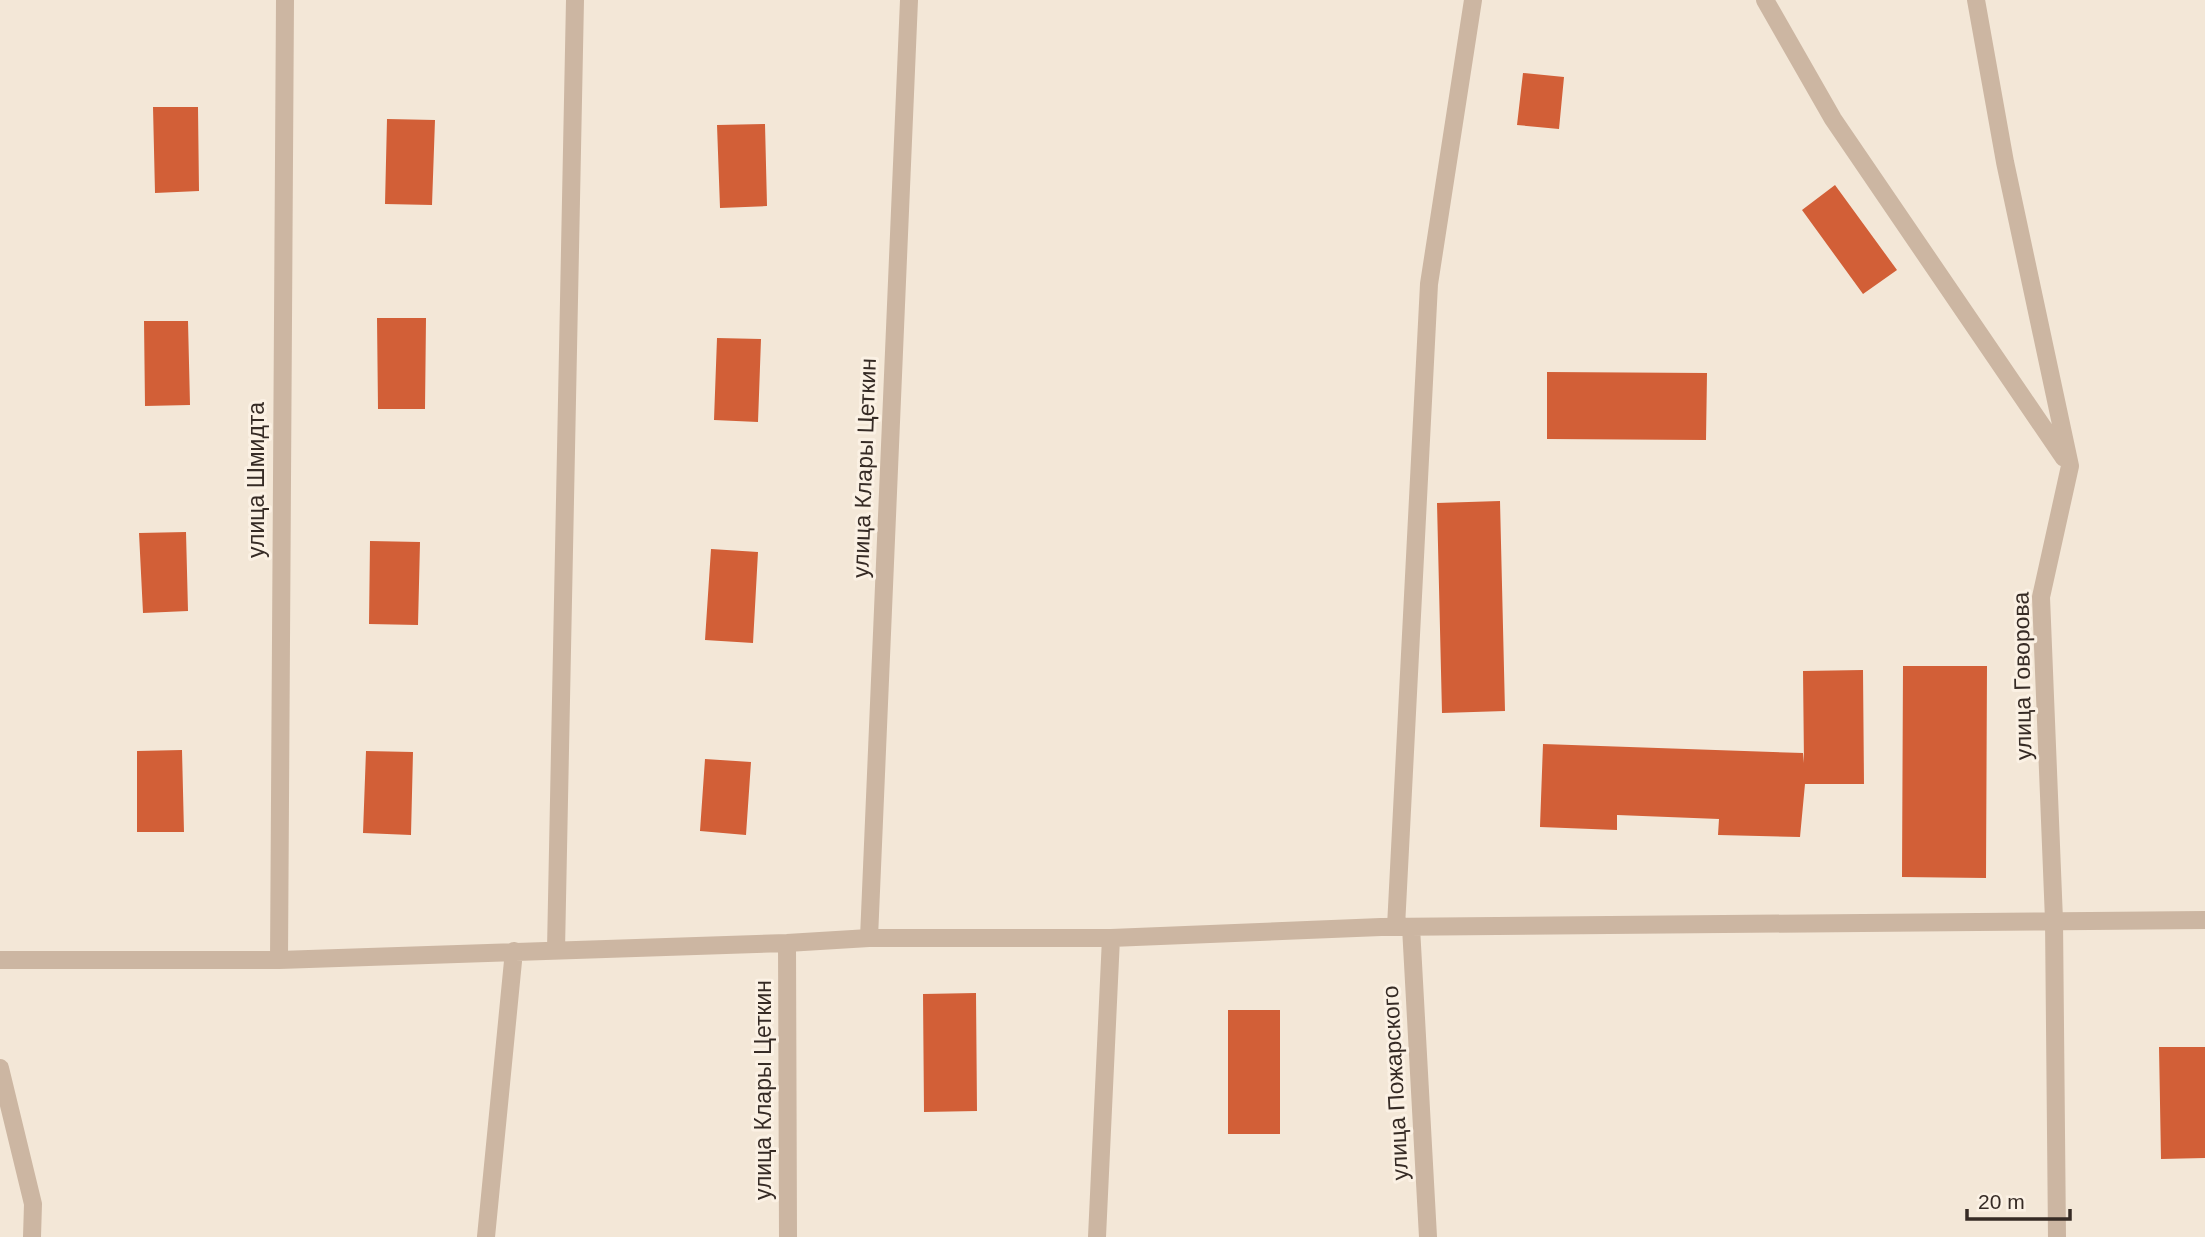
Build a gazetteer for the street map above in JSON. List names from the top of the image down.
{
  "streets": {
    "street": [
      "улица Клары Цеткин",
      "улица Шмидта",
      "улица Говорова",
      "улица Пожарского"
    ]
  },
  "scale_bar": "20 m"
}
